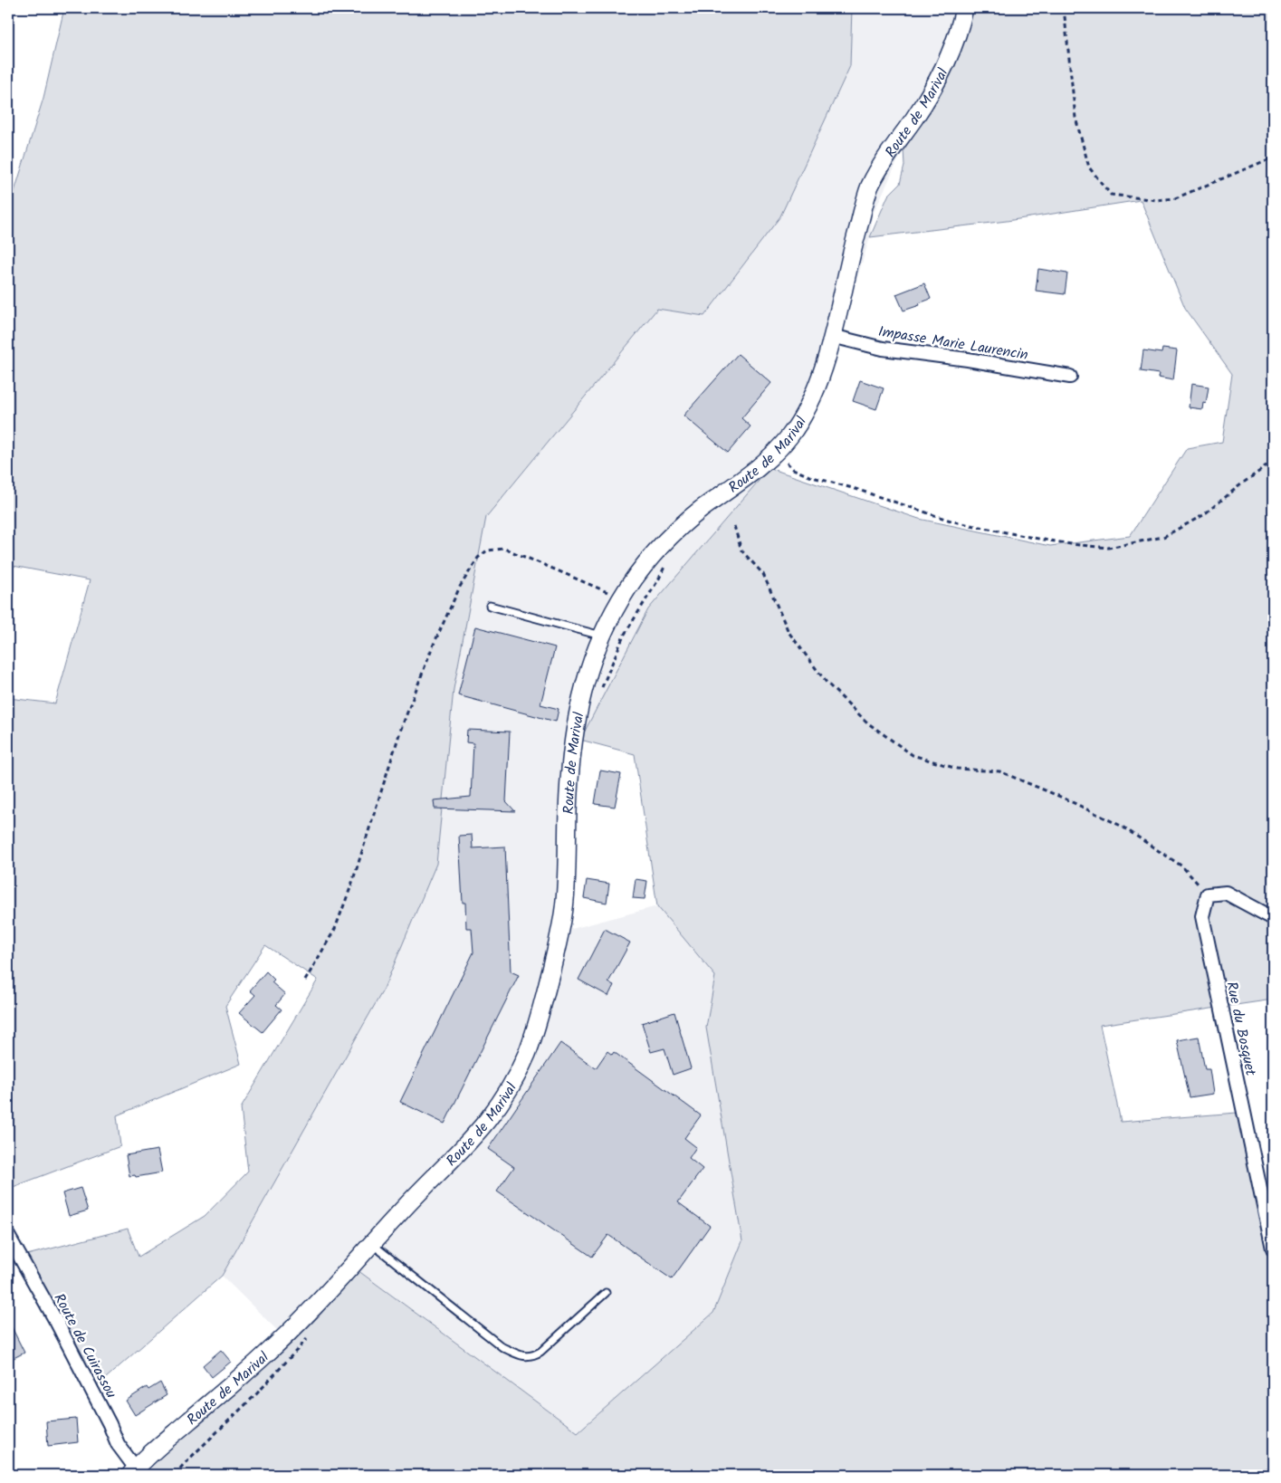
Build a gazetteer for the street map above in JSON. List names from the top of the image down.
{
  "streets": {
    "main road": ["Route de Marival"],
    "street": ["Impasse Marie Laurencin", "Rue du Bosquet", "Route de Cuirassou"]
  },
  "crossings": [
    ["Route de Marival", "Impasse Marie Laurencin"],
    ["Route de Marival", "Route de Cuirassou"]
  ]
}
